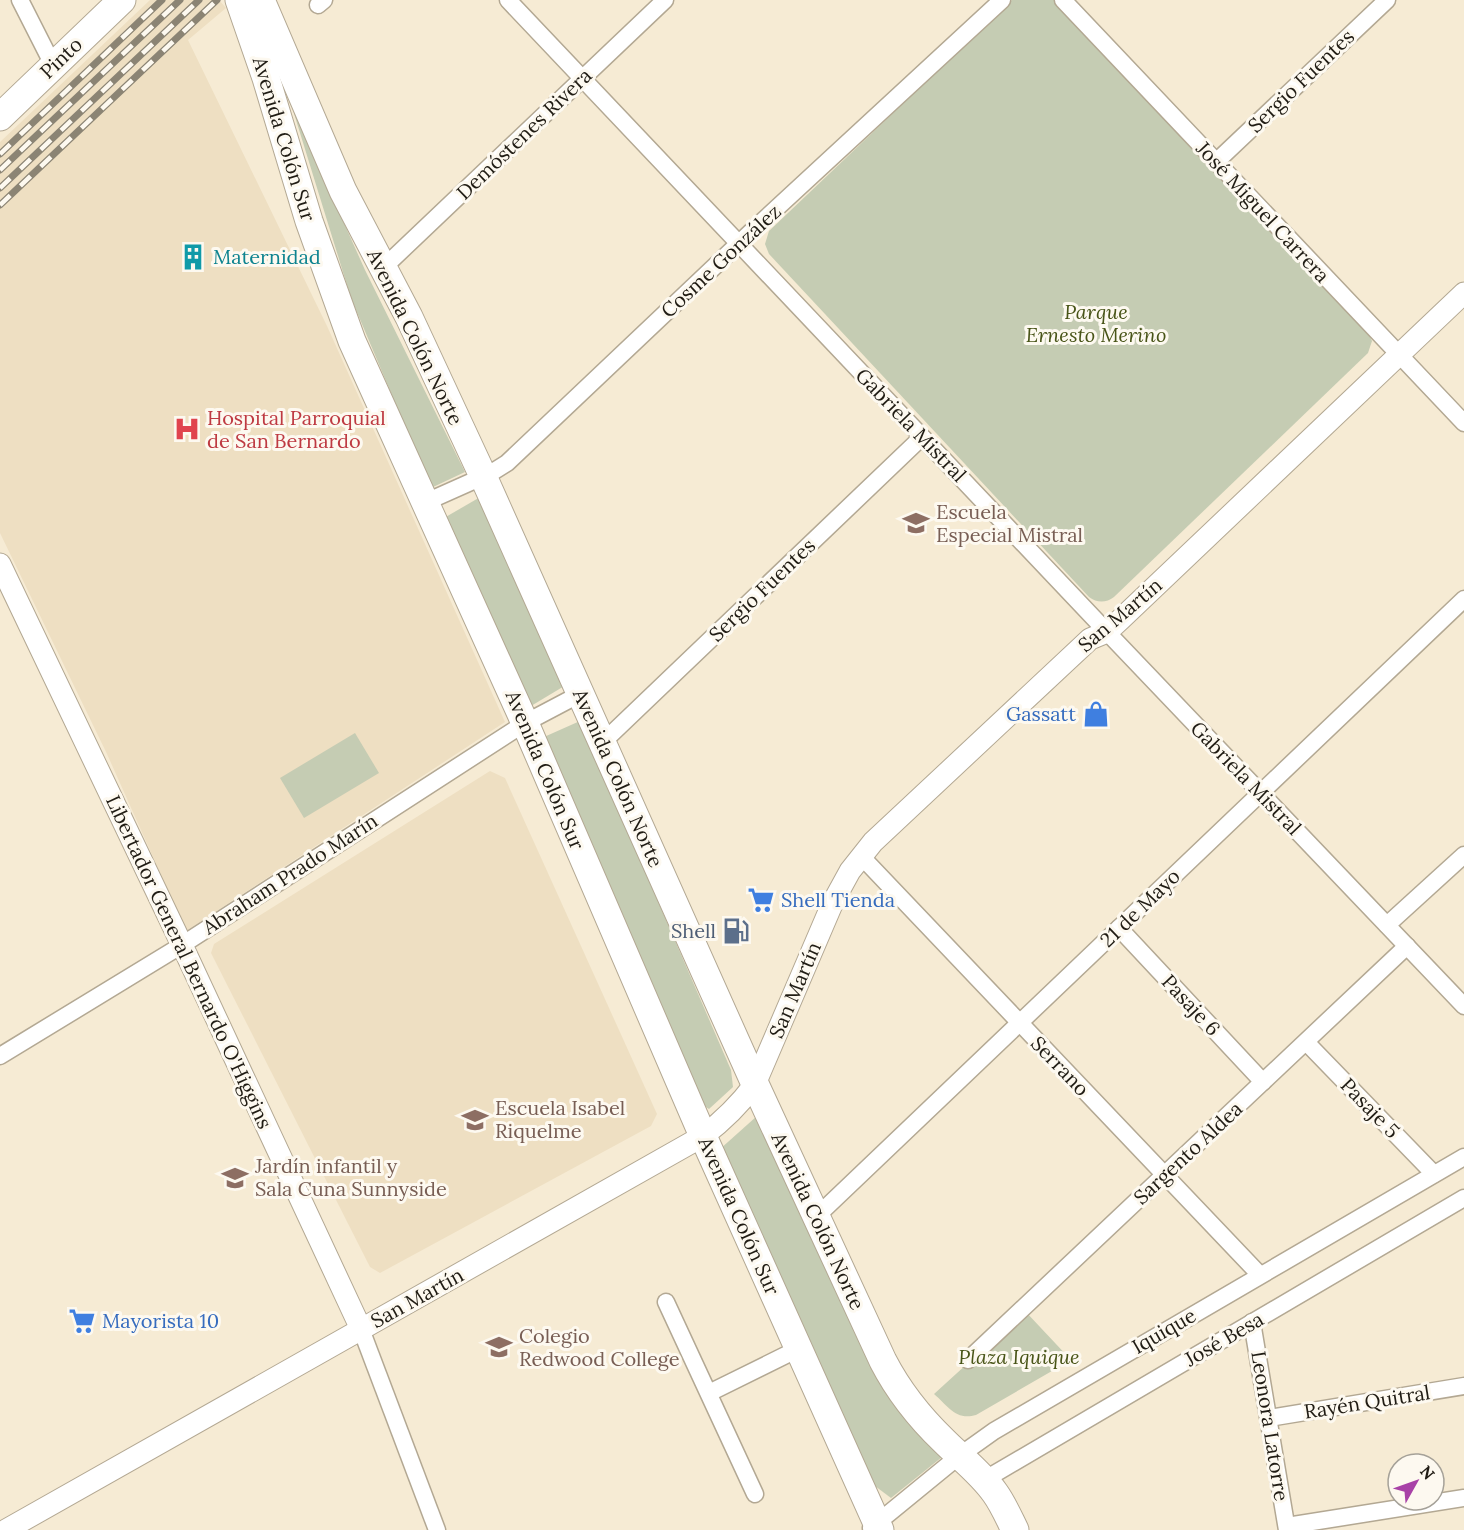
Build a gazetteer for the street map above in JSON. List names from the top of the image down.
{
  "streets": {
    "main road": ["Pinto", "Avenida Colón Sur", "Avenida Colón Norte"],
    "street": [
      "Sergio Fuentes",
      "Demóstenes Rivera",
      "José Miguel Carrera",
      "Cosme González",
      "Gabriela Mistral",
      "San Martín",
      "Abraham Prado Marín",
      "21 de Mayo",
      "Libertador General Bernardo O'Higgins",
      "Pasaje 6",
      "Serrano",
      "Pasaje 5",
      "Sargento Aldea",
      "Iquique",
      "José Besa",
      "Rayén Quitral",
      "Leonora Latorre"
    ]
  },
  "crossings": [
    ["Sergio Fuentes", "José Miguel Carrera"],
    ["Sergio Fuentes", "Avenida Colón Norte"],
    ["Sergio Fuentes", "Gabriela Mistral"],
    ["Demóstenes Rivera", "Avenida Colón Norte"],
    ["Demóstenes Rivera", "Gabriela Mistral"],
    ["Avenida Colón Sur", "Cosme González"],
    ["Avenida Colón Sur", "San Martín"],
    ["Avenida Colón Sur", "Abraham Prado Marín"],
    ["Avenida Colón Sur", "Iquique"],
    ["José Miguel Carrera", "San Martín"],
    ["Cosme González", "Avenida Colón Norte"],
    ["Cosme González", "Gabriela Mistral"],
    ["Avenida Colón Norte", "San Martín"],
    ["Avenida Colón Norte", "Abraham Prado Marín"],
    ["Avenida Colón Norte", "21 de Mayo"],
    ["Avenida Colón Norte", "Iquique"],
    ["Avenida Colón Norte", "José Besa"],
    ["Gabriela Mistral", "San Martín"],
    ["Gabriela Mistral", "21 de Mayo"],
    ["Gabriela Mistral", "Sargento Aldea"],
    ["San Martín", "Libertador General Bernardo O'Higgins"],
    ["San Martín", "Serrano"],
    ["Abraham Prado Marín", "Libertador General Bernardo O'Higgins"],
    ["21 de Mayo", "Pasaje 6"],
    ["21 de Mayo", "Serrano"],
    ["Pasaje 6", "Sargento Aldea"],
    ["Serrano", "Sargento Aldea"],
    ["Serrano", "Iquique"],
    ["Pasaje 5", "Sargento Aldea"],
    ["Pasaje 5", "Iquique"],
    ["José Besa", "Leonora Latorre"],
    ["Rayén Quitral", "Leonora Latorre"]
  ],
  "parks": ["Parque Ernesto Merino", "Plaza Iquique"],
  "places": {
    "building": ["Maternidad"],
    "hospital": ["Hospital Parroquial de San Bernardo"],
    "school or university": [
      "Escuela Especial Mistral",
      "Escuela Isabel Riquelme",
      "Jardín infantil y Sala Cuna Sunnyside",
      "Colegio Redwood College"
    ],
    "shop": ["Gassatt"],
    "supermarket": ["Shell Tienda", "Mayorista 10"],
    "fuel station": ["Shell"]
  },
  "north": "top right"
}
